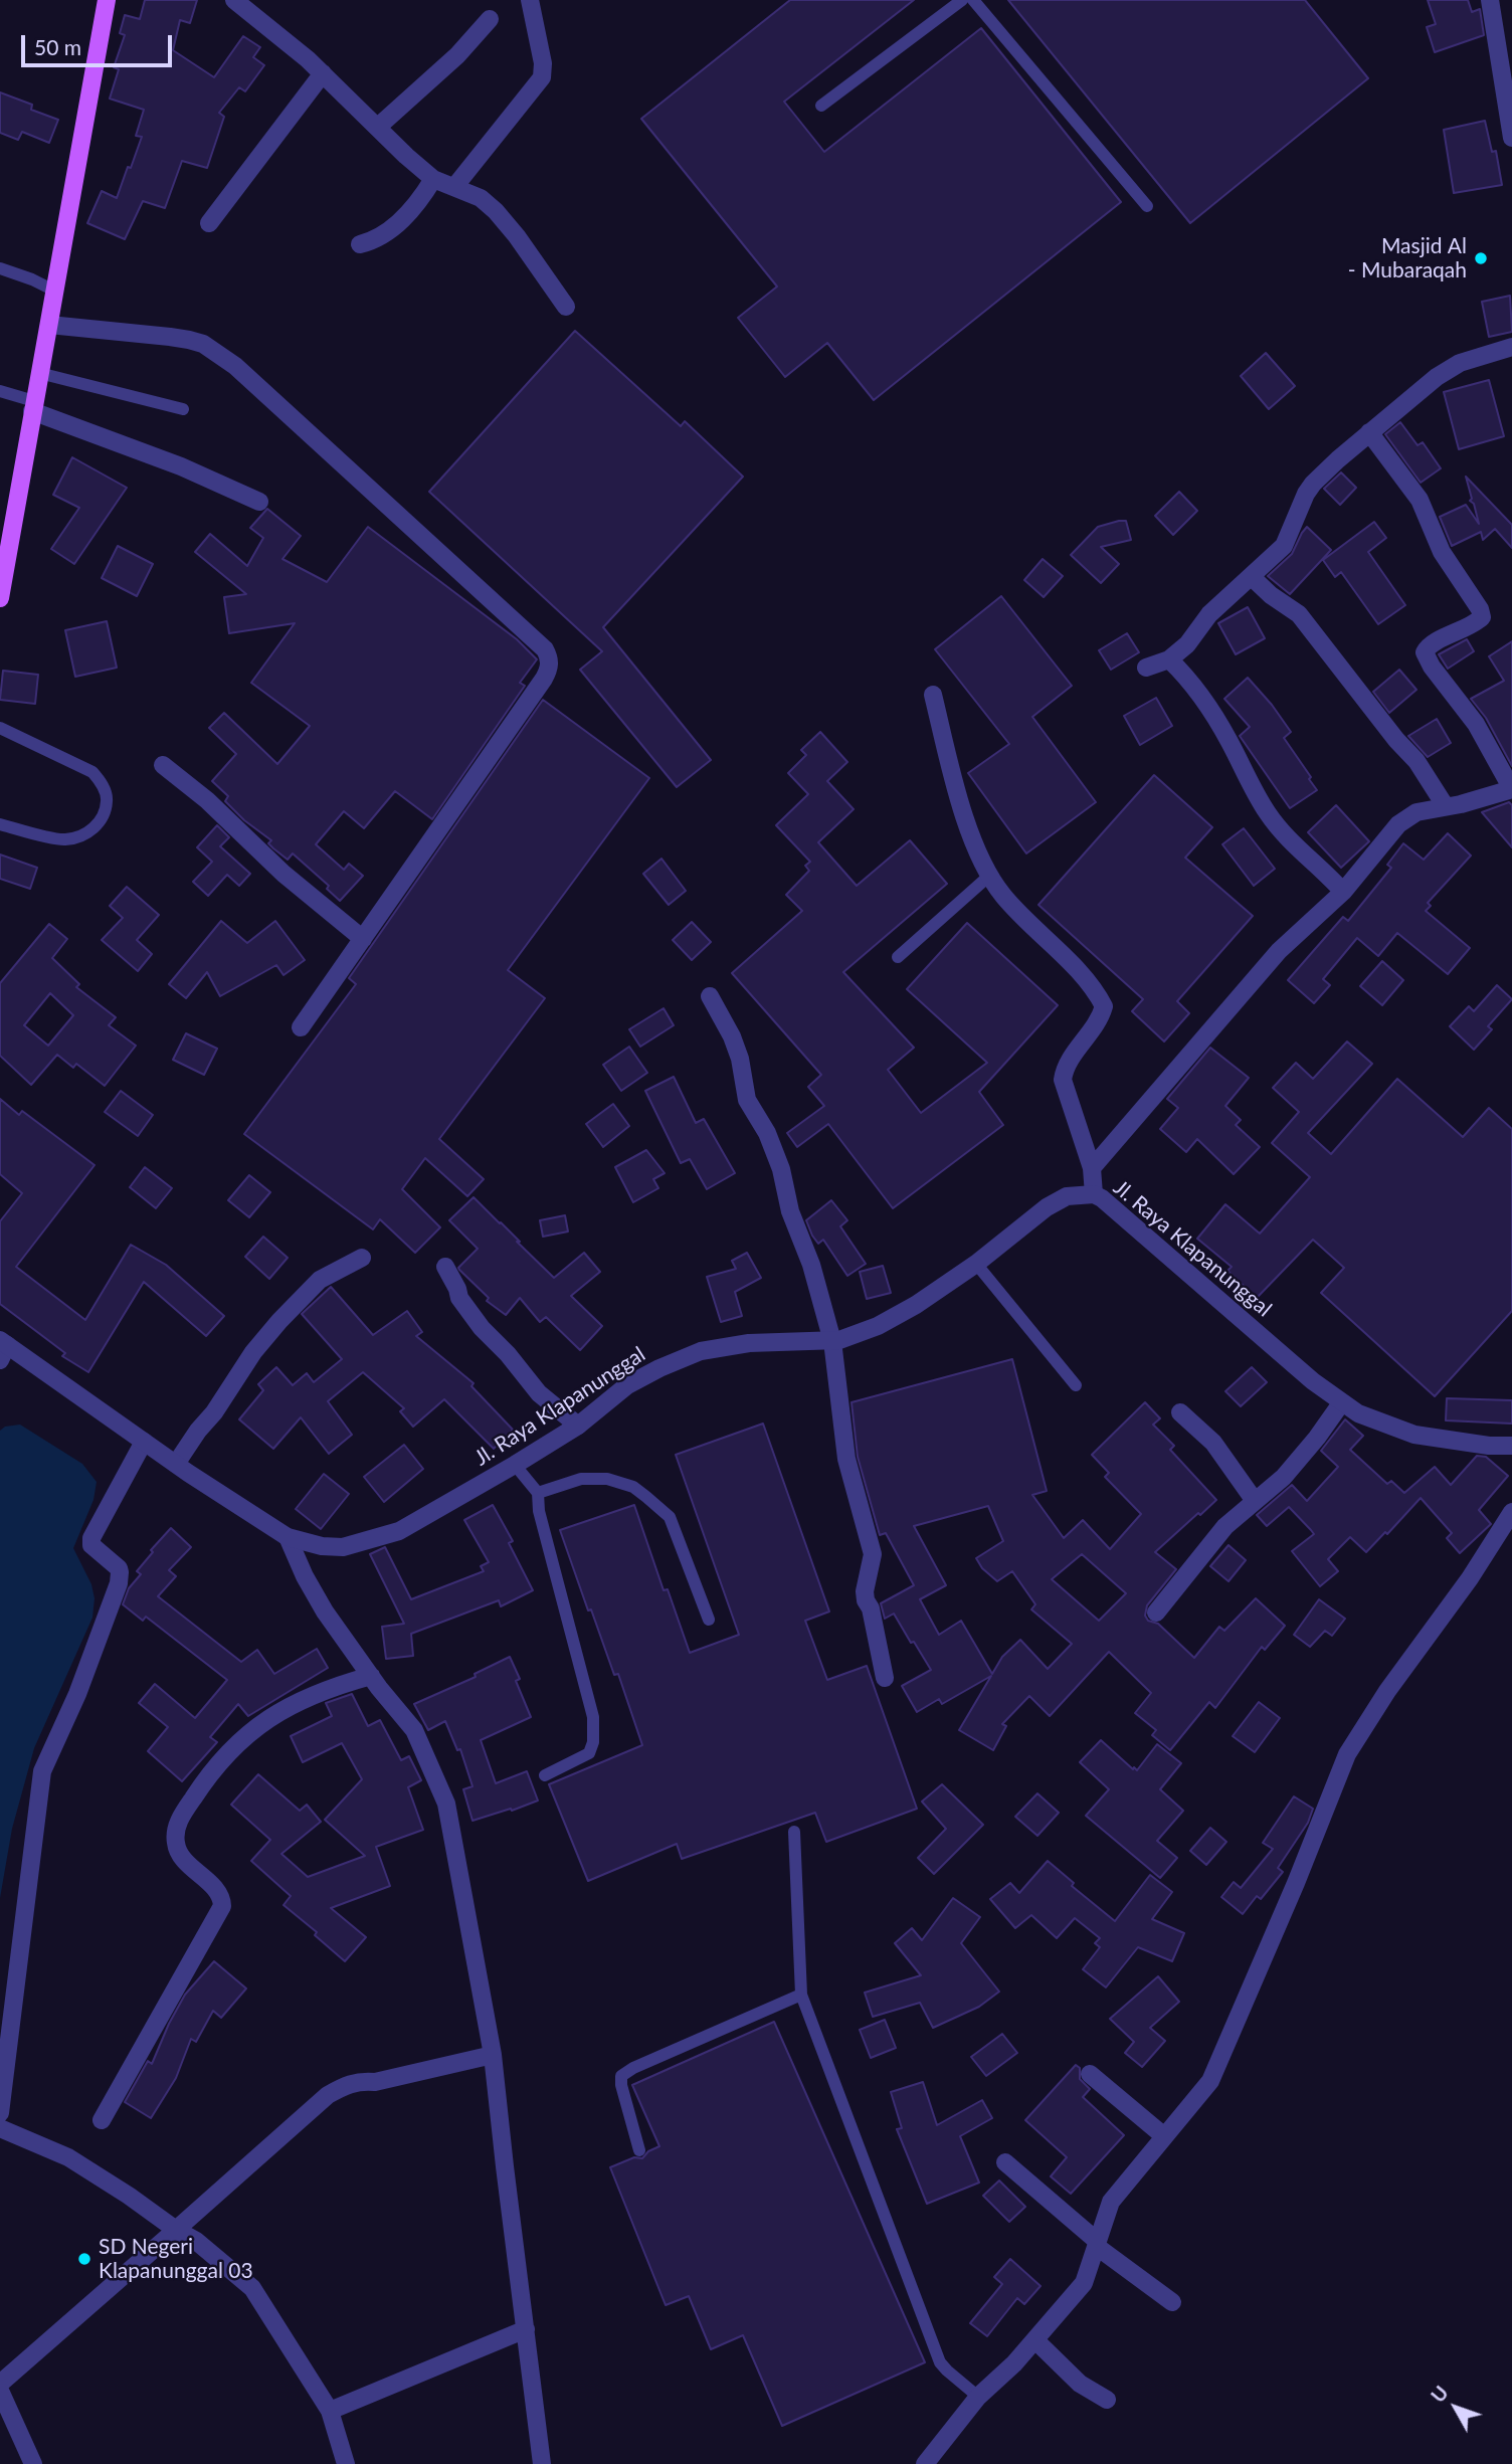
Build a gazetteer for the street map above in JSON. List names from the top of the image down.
{
  "streets": {
    "street": ["Jl. Raya Klapanunggal"]
  },
  "places": ["Masjid Al - Mubaraqah", "SD Negeri Klapanunggal 03"],
  "scale_bar": "50 m",
  "north": "top left"
}
